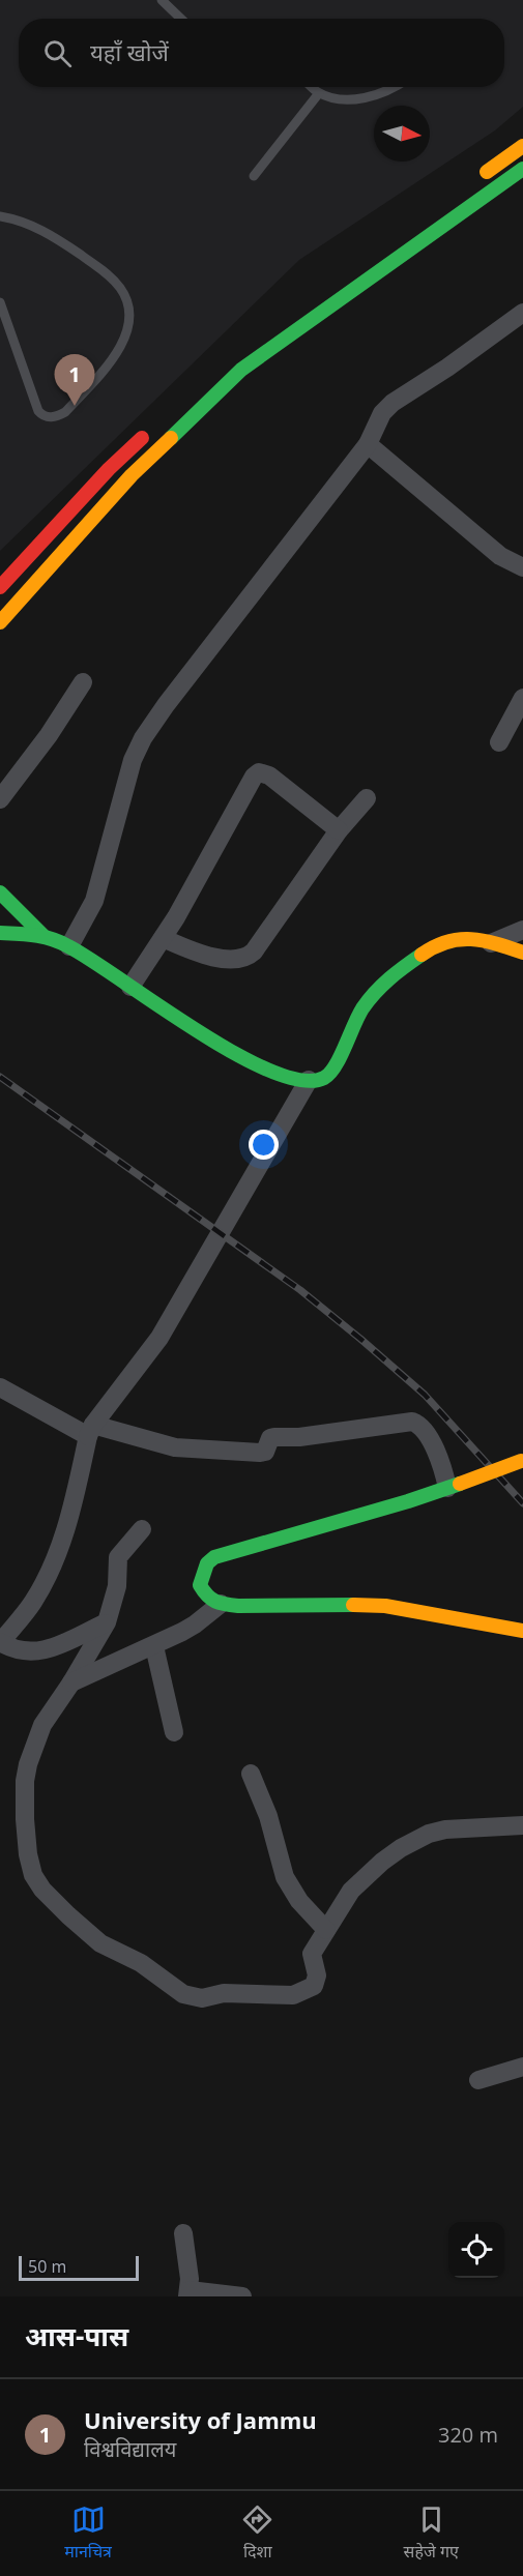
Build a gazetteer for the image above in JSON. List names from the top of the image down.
{
  "scale_bar": "50 m",
  "north": "right",
  "page": {
    "search": "यहाँ खोजें",
    "pins": "1",
    "scale": "50 m",
    "heading": "आस-पास",
    "list": [
      {
        "mark": "1",
        "name": "University of Jammu",
        "note": "विश्वविद्यालय",
        "value": "320 m"
      }
    ],
    "nav": ["मानचित्र", "दिशा", "सहेजे गए"]
  }
}
